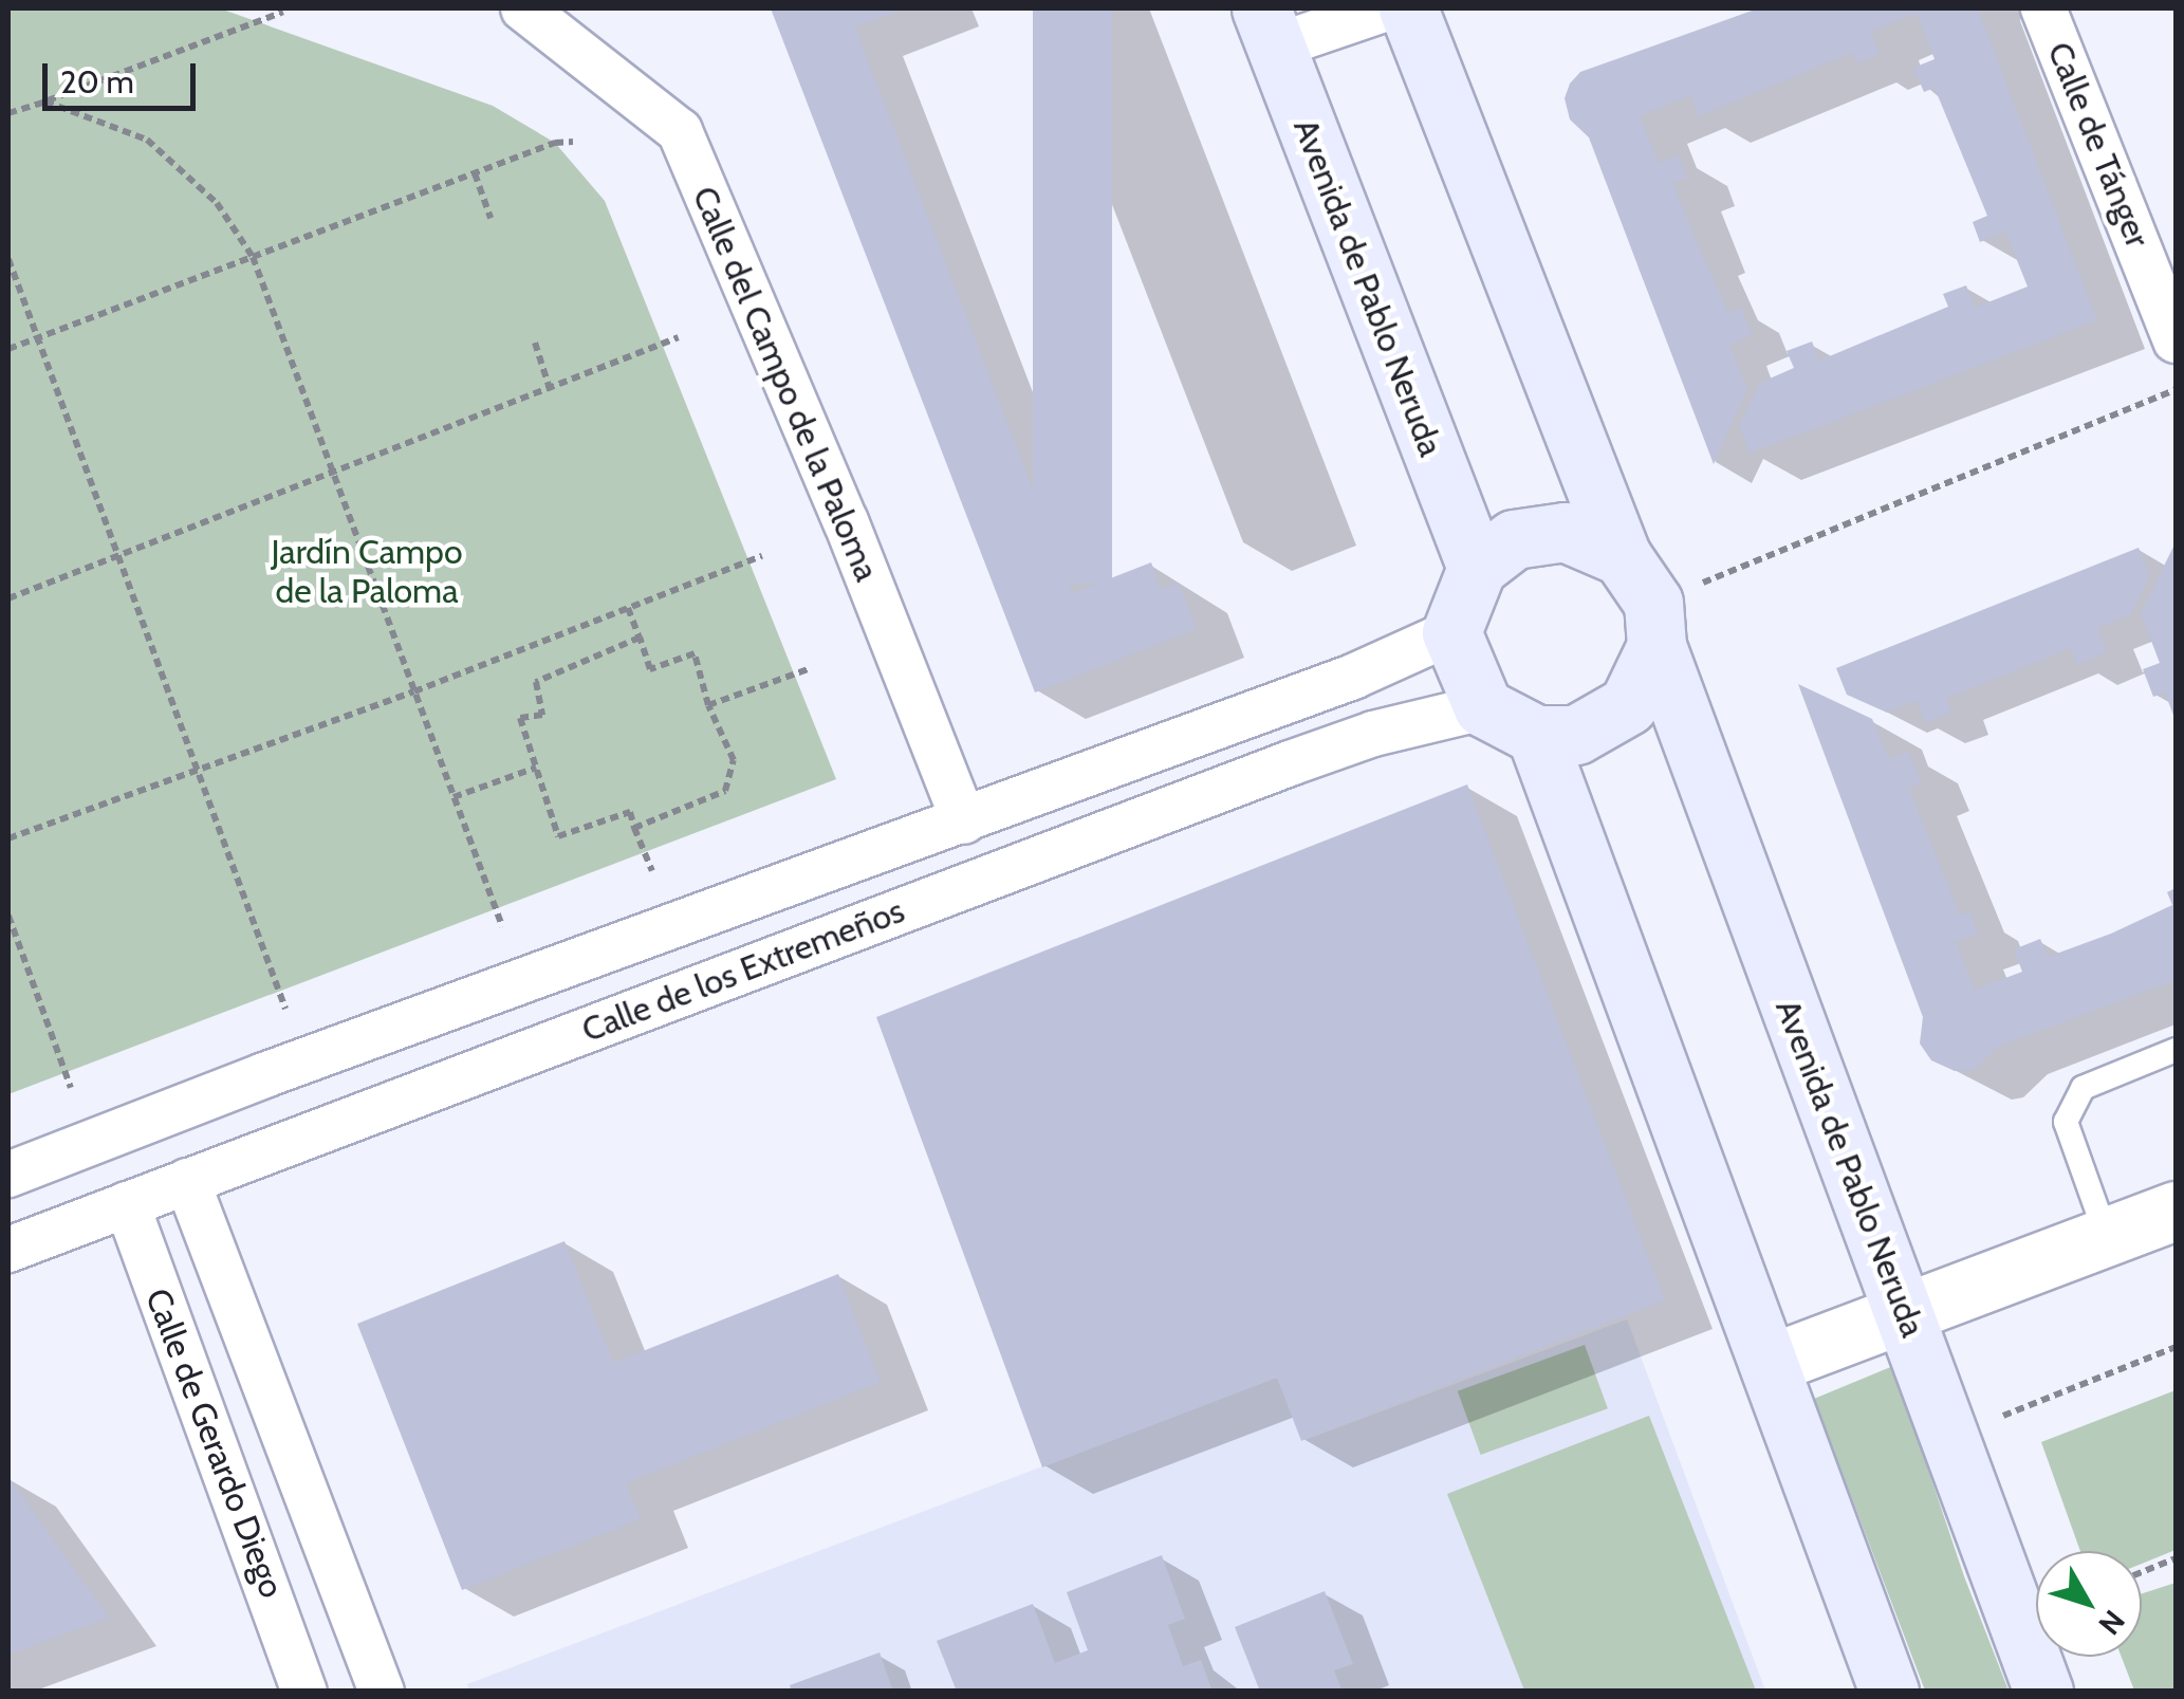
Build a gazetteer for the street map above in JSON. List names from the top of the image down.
{
  "streets": {
    "main road": ["Avenida de Pablo Neruda"],
    "street": [
      "Calle de Tánger",
      "Calle del Campo de la Paloma",
      "Calle de los Extremeños",
      "Calle de Gerardo Diego"
    ]
  },
  "crossings": [
    ["Avenida de Pablo Neruda", "Calle de los Extremeños"],
    ["Calle del Campo de la Paloma", "Calle de los Extremeños"],
    ["Calle de los Extremeños", "Calle de Gerardo Diego"]
  ],
  "parks": ["Jardín Campo de la Paloma"],
  "scale_bar": "20 m",
  "north": "bottom right"
}
